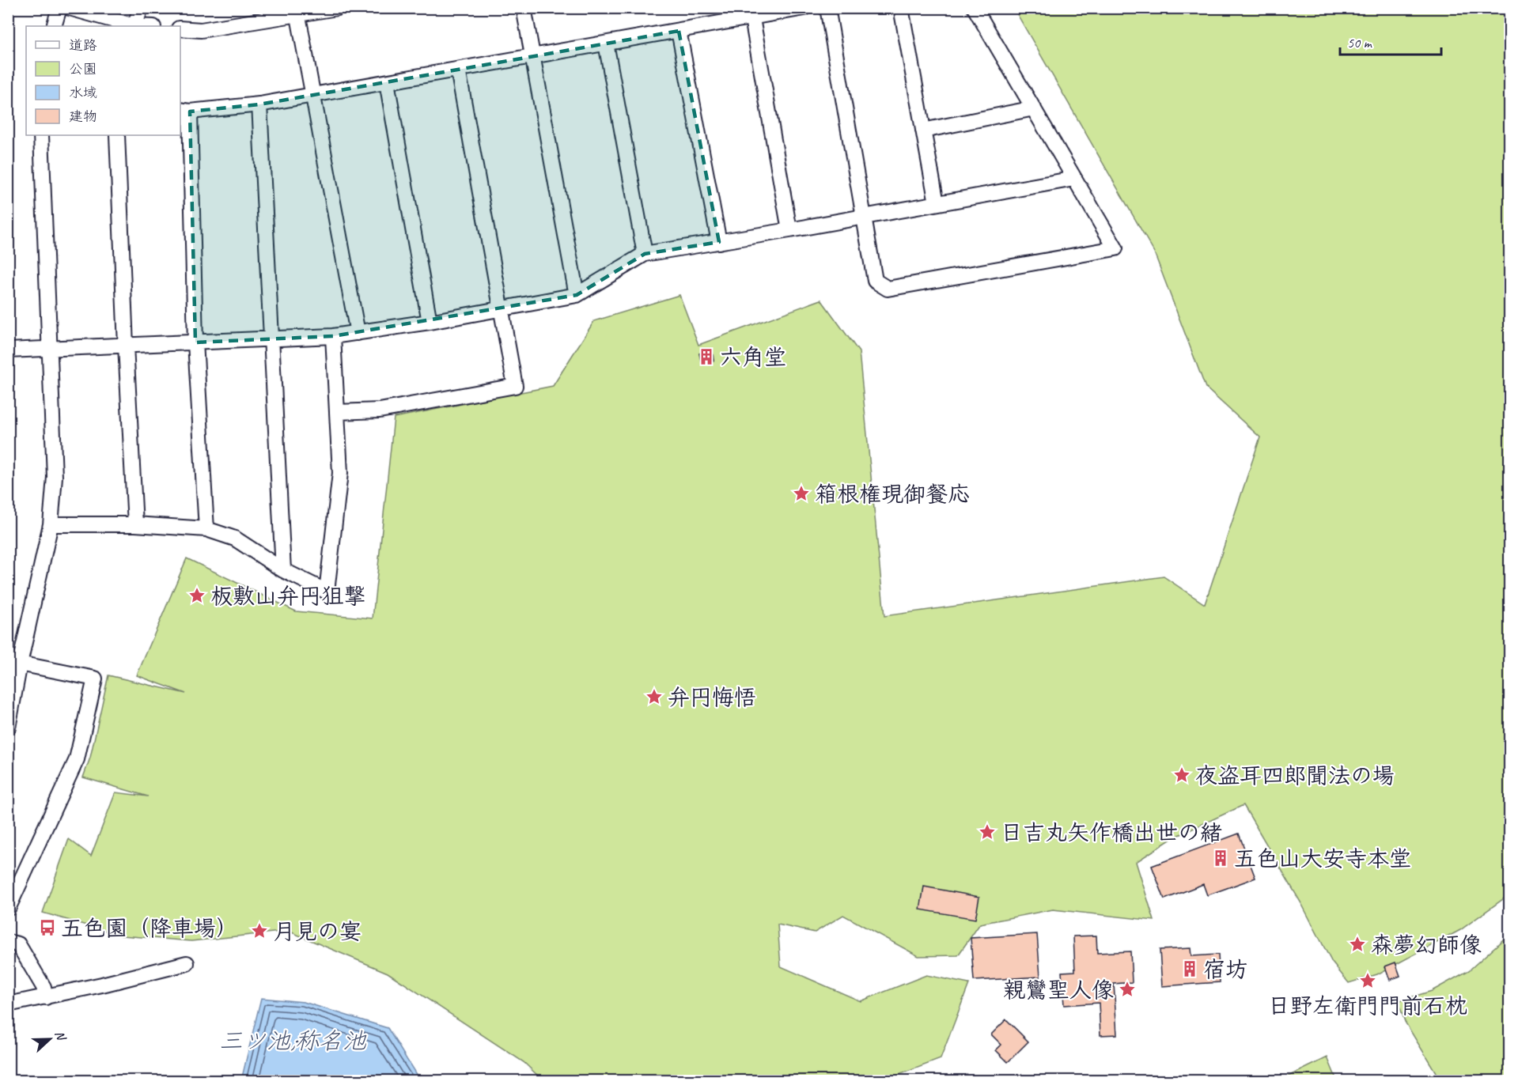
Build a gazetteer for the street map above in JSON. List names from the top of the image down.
{
  "water": ["三ツ池;称名池"],
  "places": {
    "building": ["六角堂", "五色山大安寺本堂", "宿坊"],
    "place": [
      "箱根権現御餐応",
      "板敷山弁円狙撃",
      "弁円悔悟",
      "夜盗耳四郎聞法の場",
      "日吉丸矢作橋出世の緒",
      "月見の宴",
      "森夢幻師像",
      "日野左衛門門前石枕",
      "親鸞聖人像"
    ],
    "bus stop": ["五色園（降車場）"]
  },
  "legend": [
    "道路",
    "公園",
    "水域",
    "建物"
  ],
  "scale_bar": "50 m",
  "north": "right"
}
